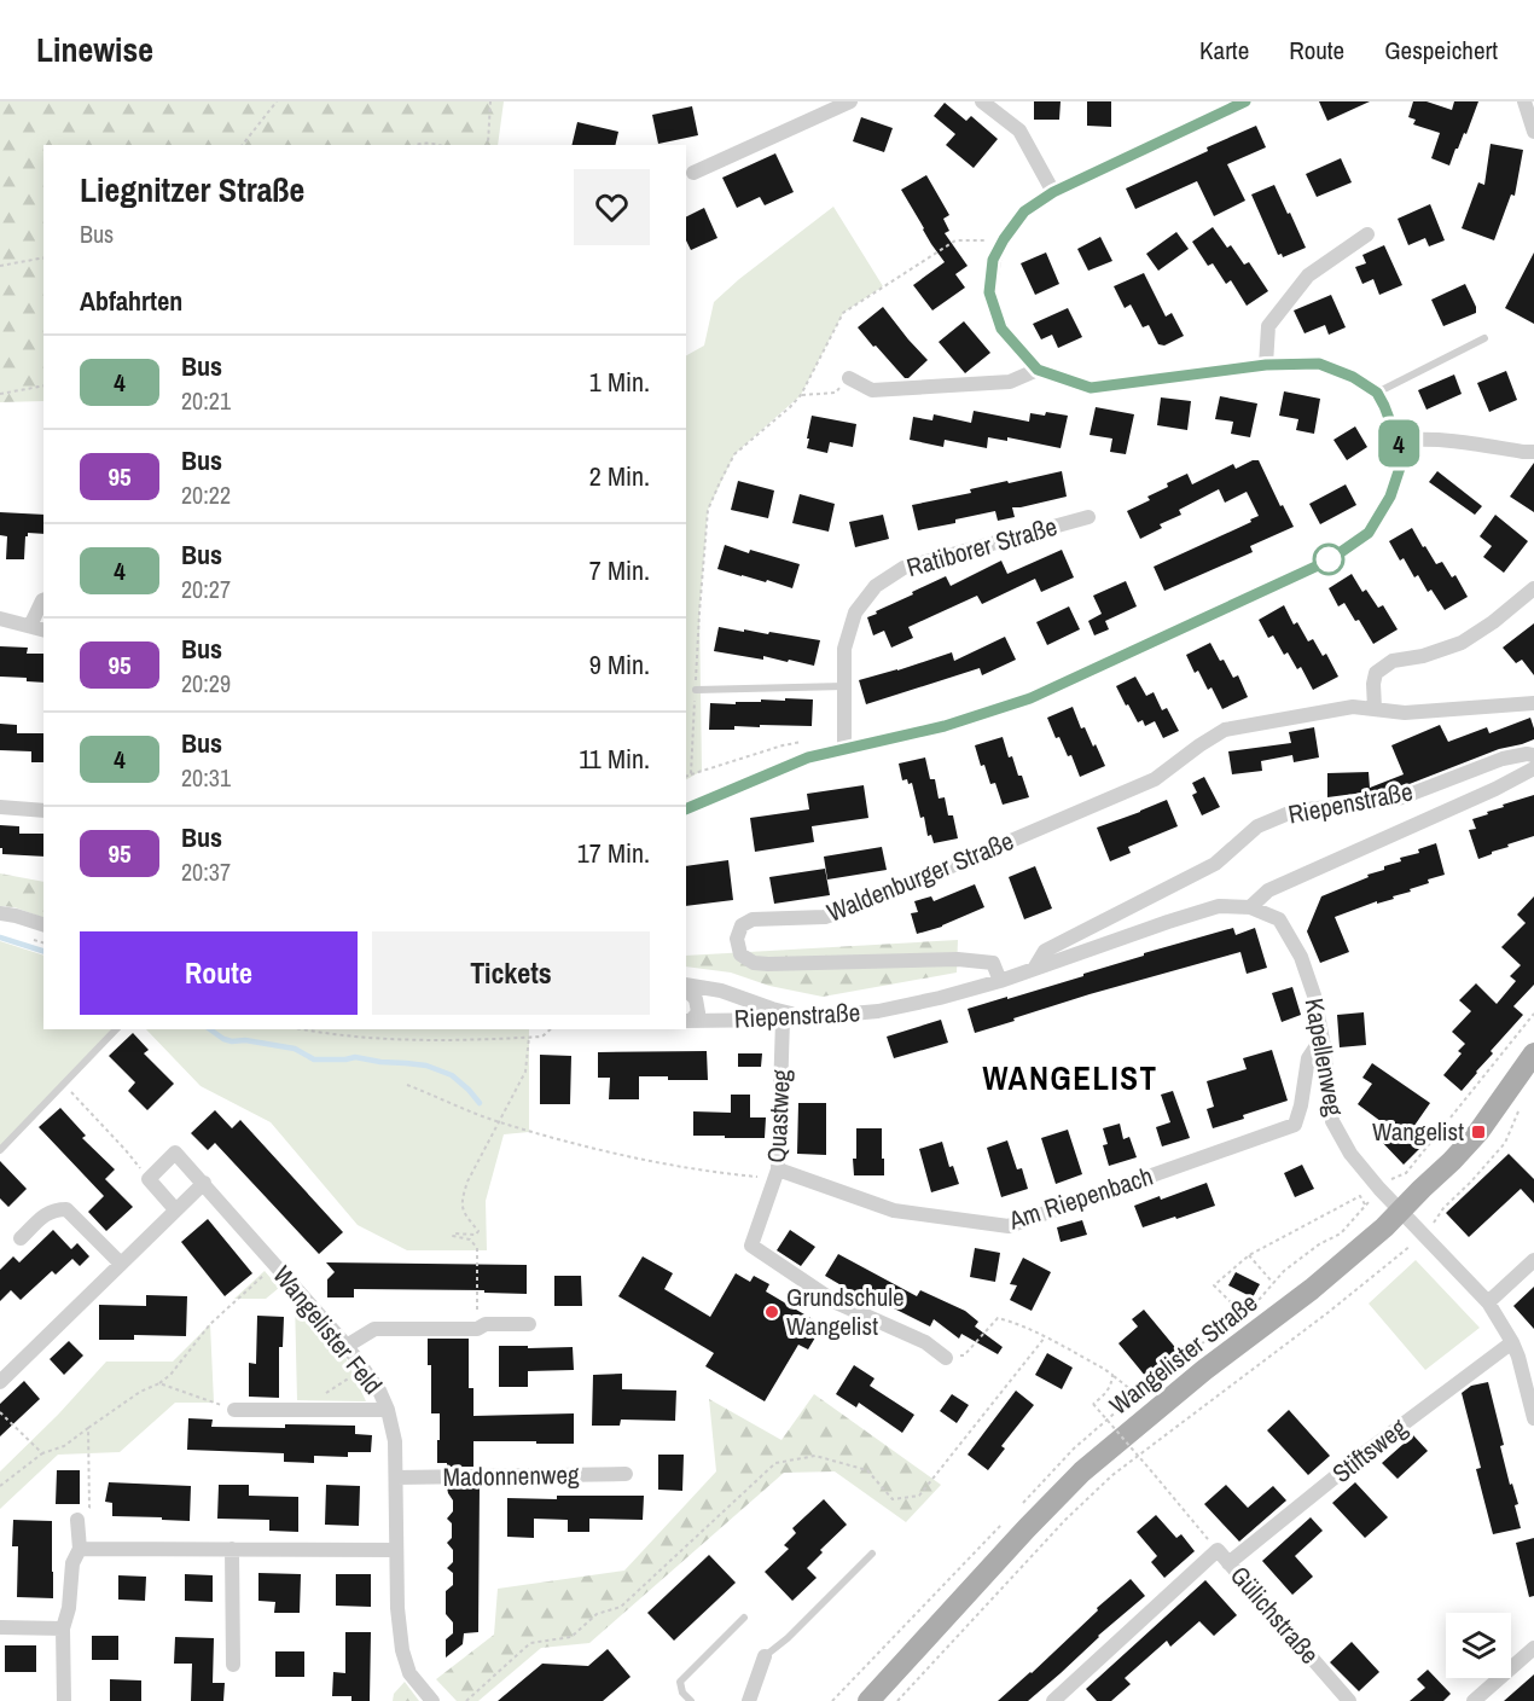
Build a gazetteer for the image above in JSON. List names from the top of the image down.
{
  "streets": {
    "main road": ["Wangelister Straße"],
    "street": [
      "Ratiborer Straße",
      "Riepenstraße",
      "Waldenburger Straße",
      "Kapellenweg",
      "Quastweg",
      "Am Riepenbach",
      "Wangelister Feld",
      "Stiftsweg",
      "Madonnenweg",
      "Gülichstraße"
    ]
  },
  "crossings": [
    ["Riepenstraße", "Waldenburger Straße"],
    ["Riepenstraße", "Kapellenweg"],
    ["Riepenstraße", "Quastweg"],
    ["Kapellenweg", "Am Riepenbach"],
    ["Kapellenweg", "Wangelister Straße"],
    ["Kapellenweg", "Stiftsweg"],
    ["Quastweg", "Am Riepenbach"],
    ["Wangelister Feld", "Madonnenweg"],
    ["Stiftsweg", "Gülichstraße"]
  ],
  "districts": ["WANGELIST"],
  "places": {
    "transit": ["Wangelist"],
    "other": ["Grundschule Wangelist"]
  },
  "lines": ["bus line 4"],
  "page": {
    "header": "Linewise",
    "nav": ["Karte", "Route", "Gespeichert"],
    "on_map": "4",
    "heading": [
      ["Liegnitzer Straße", "Bus"],
      "Abfahrten"
    ],
    "list": [
      {
        "mark": "4",
        "name": "Bus",
        "note": "20:21",
        "value": "1 Min."
      },
      {
        "mark": "95",
        "name": "Bus",
        "note": "20:22",
        "value": "2 Min."
      },
      {
        "mark": "4",
        "name": "Bus",
        "note": "20:27",
        "value": "7 Min."
      },
      {
        "mark": "95",
        "name": "Bus",
        "note": "20:29",
        "value": "9 Min."
      },
      {
        "mark": "4",
        "name": "Bus",
        "note": "20:31",
        "value": "11 Min."
      },
      {
        "mark": "95",
        "name": "Bus",
        "note": "20:37",
        "value": "17 Min."
      }
    ],
    "buttons": ["Route", "Tickets"]
  }
}
